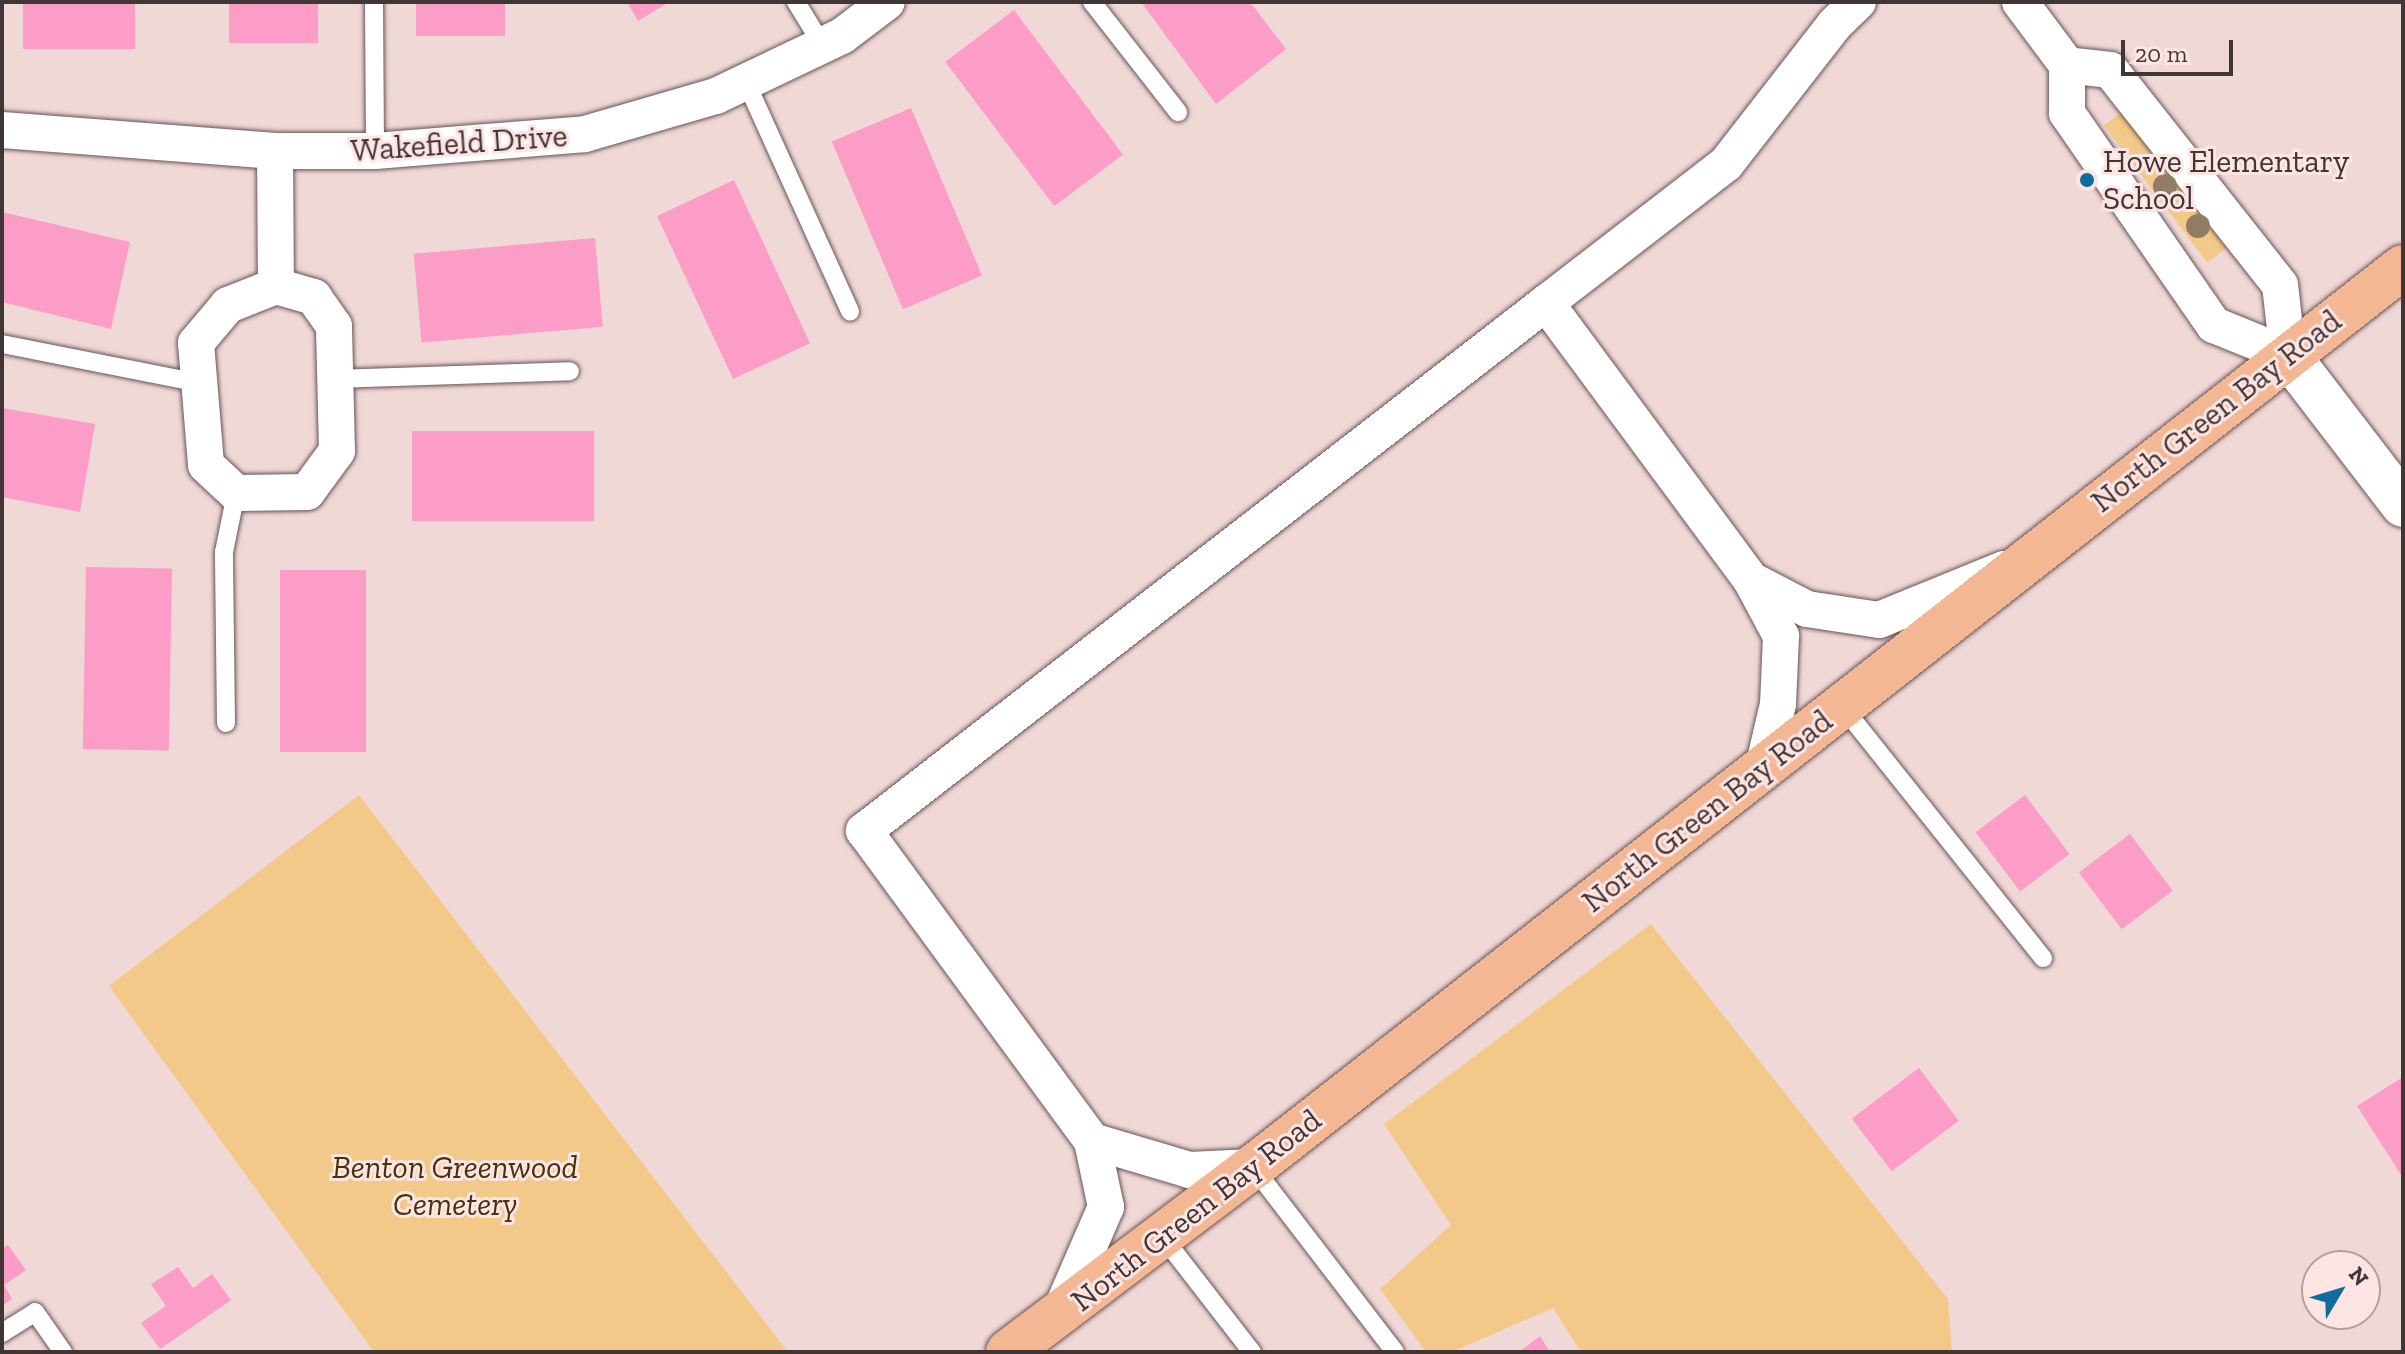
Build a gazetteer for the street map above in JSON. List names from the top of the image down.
{
  "streets": {
    "main road": ["North Green Bay Road"],
    "street": ["Wakefield Drive"]
  },
  "parks": ["Benton Greenwood Cemetery"],
  "places": ["Howe Elementary School"],
  "scale_bar": "20 m",
  "north": "top right"
}
